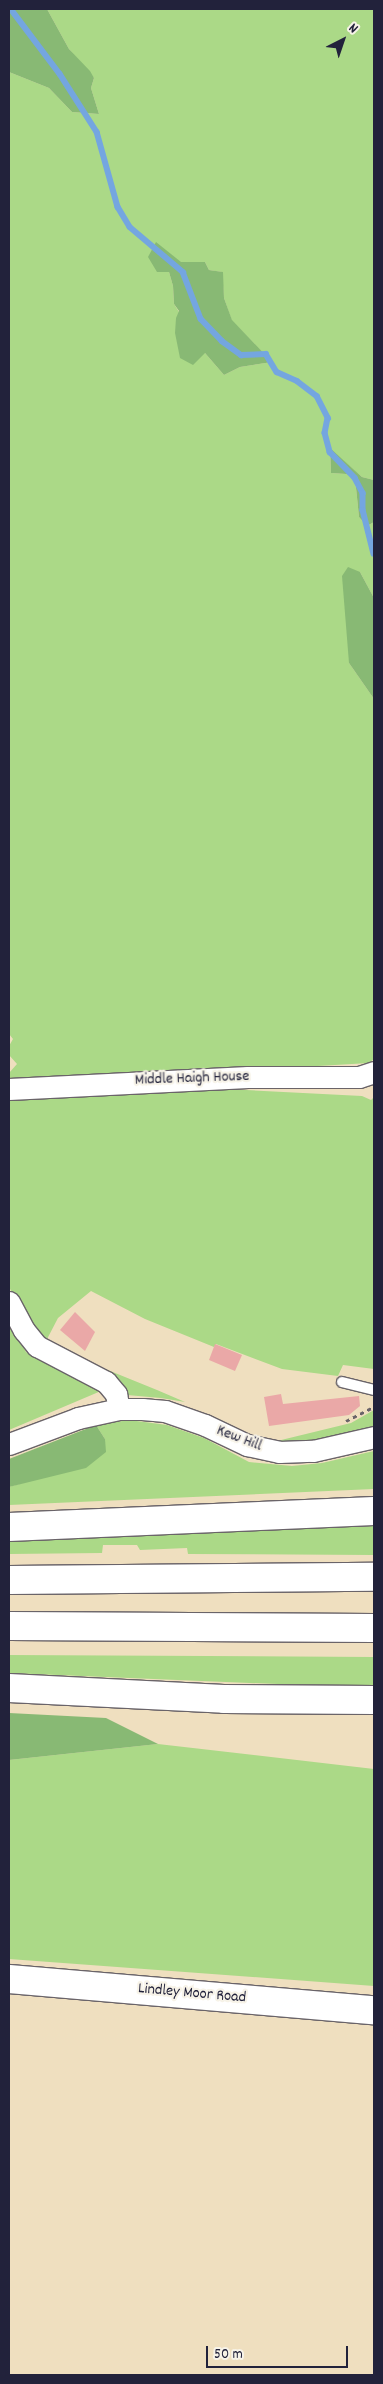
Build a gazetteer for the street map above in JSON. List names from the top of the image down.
{
  "streets": {
    "main road": ["Lindley Moor Road"],
    "street": ["Middle Haigh House", "Kew Hill"]
  },
  "scale_bar": "50 m",
  "north": "top right"
}
